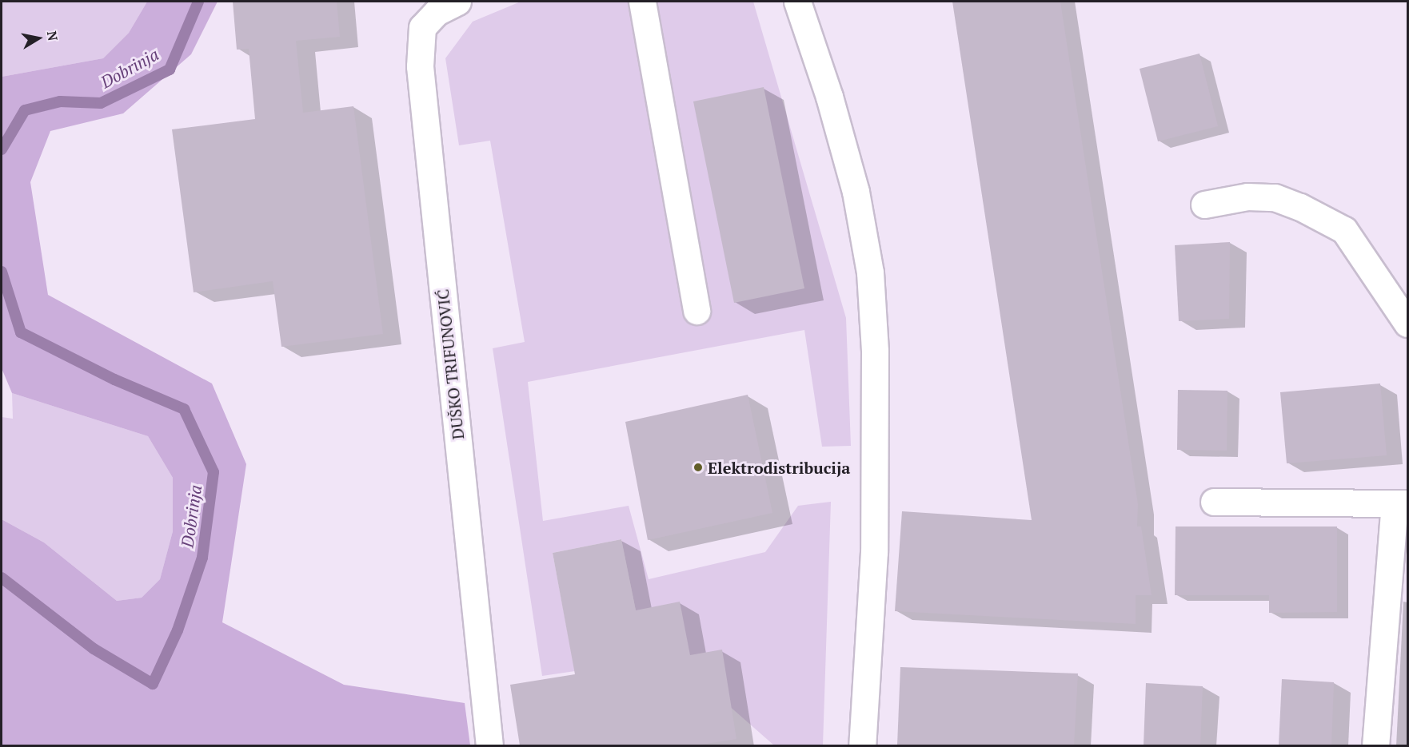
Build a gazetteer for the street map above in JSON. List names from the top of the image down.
{
  "streets": {
    "street": ["DUŠKO TRIFUNOVIĆ"]
  },
  "water": ["Dobrinja"],
  "places": ["Elektrodistribucija"],
  "north": "right"
}
